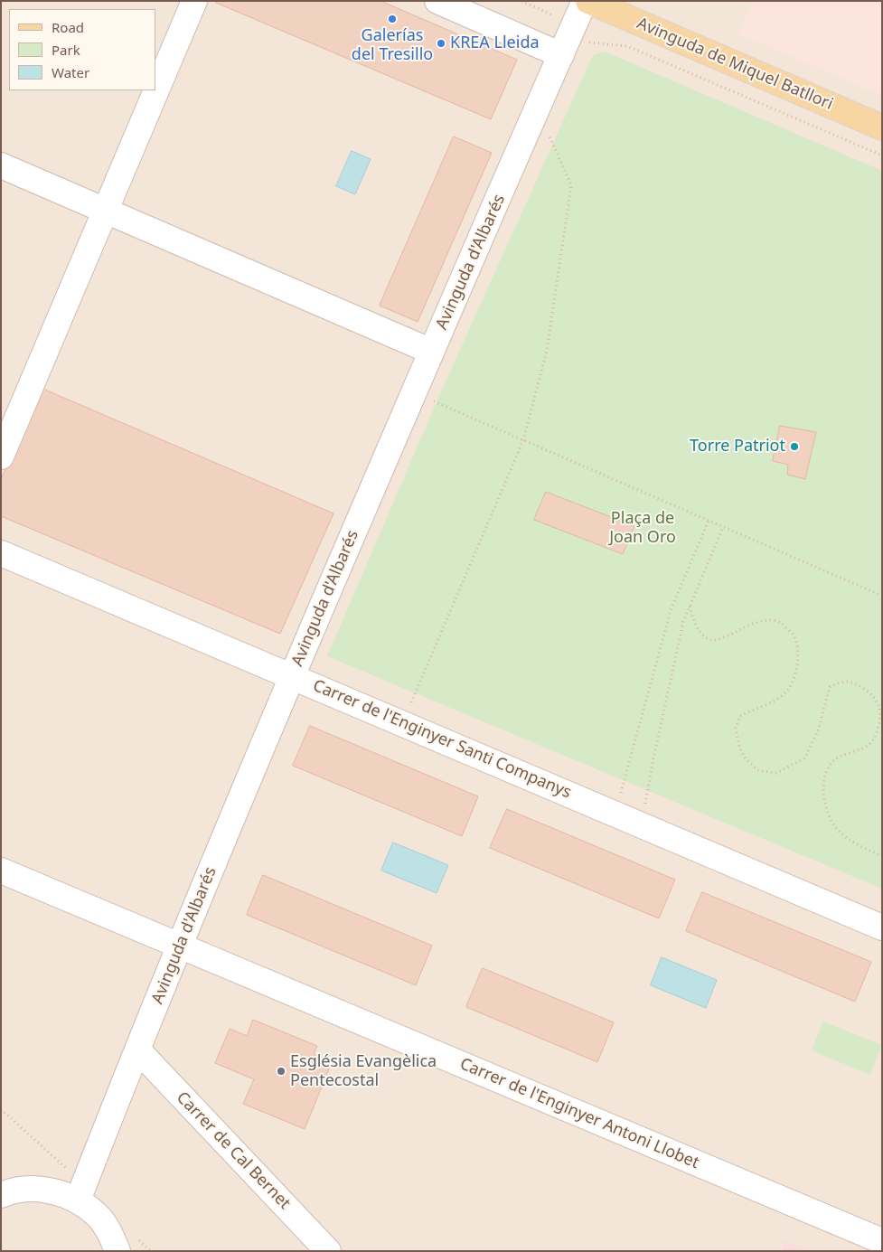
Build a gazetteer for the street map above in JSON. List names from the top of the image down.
{
  "streets": {
    "main road": ["Avinguda de Miquel Batllori"],
    "street": [
      "Avinguda d'Albarés",
      "Carrer de l'Enginyer Santi Companys",
      "Carrer de l'Enginyer Antoni Llobet",
      "Carrer de Cal Bernet"
    ]
  },
  "crossings": [
    ["Avinguda de Miquel Batllori", "Avinguda d'Albarés"],
    ["Avinguda d'Albarés", "Carrer de l'Enginyer Santi Companys"],
    ["Avinguda d'Albarés", "Carrer de l'Enginyer Antoni Llobet"],
    ["Avinguda d'Albarés", "Carrer de Cal Bernet"]
  ],
  "parks": ["Plaça de Joan Oro"],
  "places": [
    "Galerías del Tresillo",
    "KREA Lleida",
    "Torre Patriot",
    "Església Evangèlica Pentecostal"
  ],
  "legend": ["Road", "Park", "Water"]
}
